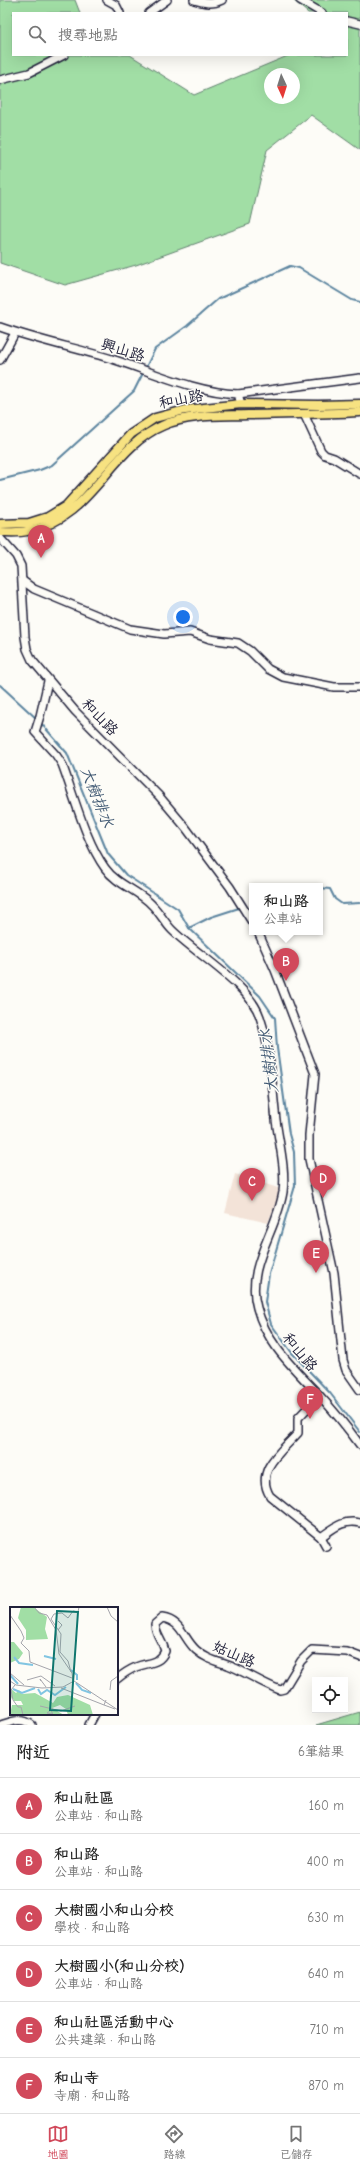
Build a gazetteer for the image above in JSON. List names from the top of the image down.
{
  "streets": {
    "main road": ["和山路"],
    "street": ["興山路", "姑山路"]
  },
  "water": ["大樹排水"],
  "north": "bottom",
  "page": {
    "search": "搜尋地點",
    "pins": [
      "A",
      "B",
      "D",
      "C",
      "E",
      "F"
    ],
    "popup": ["和山路", "公車站"],
    "heading": ["附近", "6筆結果"],
    "list": [
      {
        "mark": "A",
        "name": "和山社區",
        "note": "公車站 · 和山路",
        "value": "160 m"
      },
      {
        "mark": "B",
        "name": "和山路",
        "note": "公車站 · 和山路",
        "value": "400 m"
      },
      {
        "mark": "C",
        "name": "大樹國小和山分校",
        "note": "學校 · 和山路",
        "value": "630 m"
      },
      {
        "mark": "D",
        "name": "大樹國小(和山分校)",
        "note": "公車站 · 和山路",
        "value": "640 m"
      },
      {
        "mark": "E",
        "name": "和山社區活動中心",
        "note": "公共建築 · 和山路",
        "value": "710 m"
      },
      {
        "mark": "F",
        "name": "和山寺",
        "note": "寺廟 · 和山路",
        "value": "870 m"
      }
    ],
    "nav": ["地圖", "路線", "已儲存"]
  }
}
